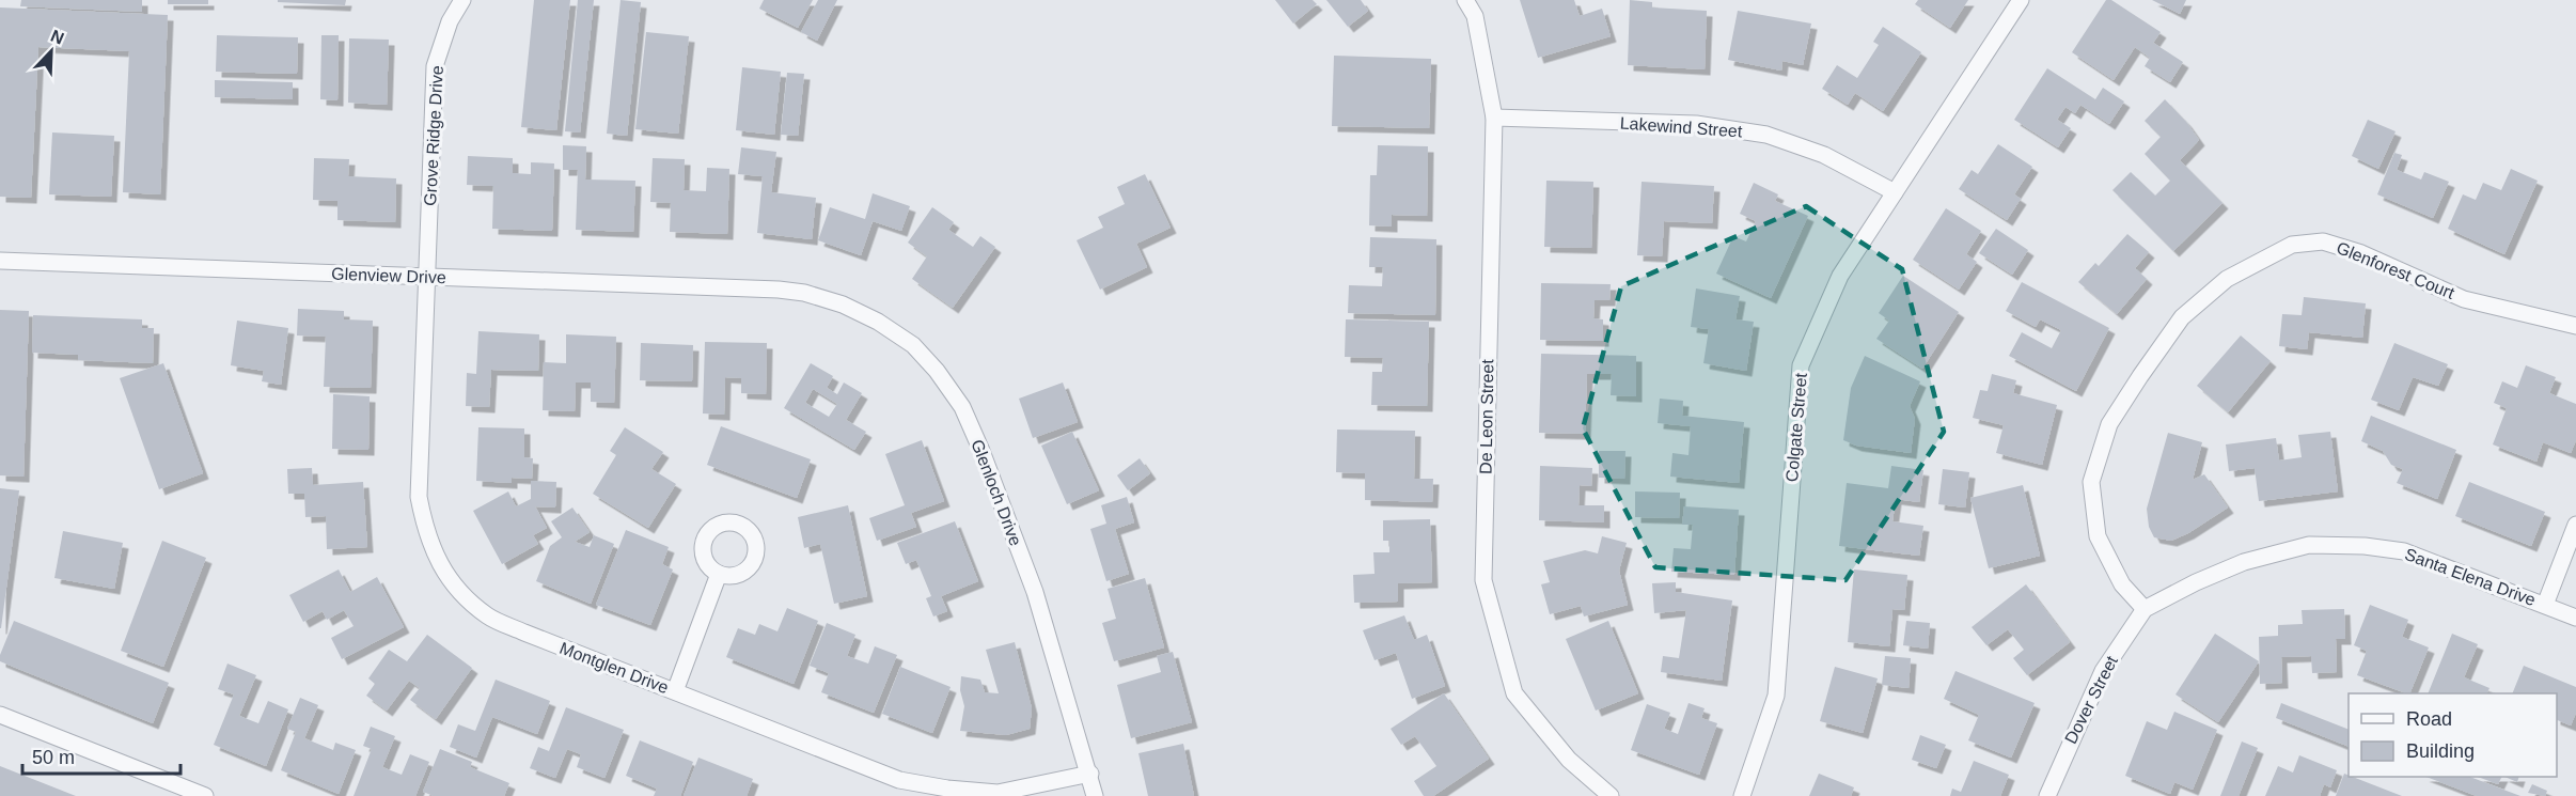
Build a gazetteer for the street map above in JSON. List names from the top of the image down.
{
  "streets": {
    "street": [
      "Lakewind Street",
      "Grove Ridge Drive",
      "Glenforest Court",
      "Glenview Drive",
      "De Leon Street",
      "Colgate Street",
      "Glenloch Drive",
      "Santa Elena Drive",
      "Montglen Drive",
      "Dover Street"
    ]
  },
  "crossings": [
    ["Lakewind Street", "De Leon Street"],
    ["Lakewind Street", "Colgate Street"],
    ["Grove Ridge Drive", "Glenview Drive"],
    ["Grove Ridge Drive", "Montglen Drive"],
    ["Glenforest Court", "Santa Elena Drive"],
    ["Glenforest Court", "Dover Street"],
    ["Glenview Drive", "Glenloch Drive"],
    ["Glenview Drive", "Montglen Drive"],
    ["Glenloch Drive", "Montglen Drive"],
    ["Santa Elena Drive", "Dover Street"]
  ],
  "legend": ["Road", "Building"],
  "scale_bar": "50 m",
  "north": "top right"
}
